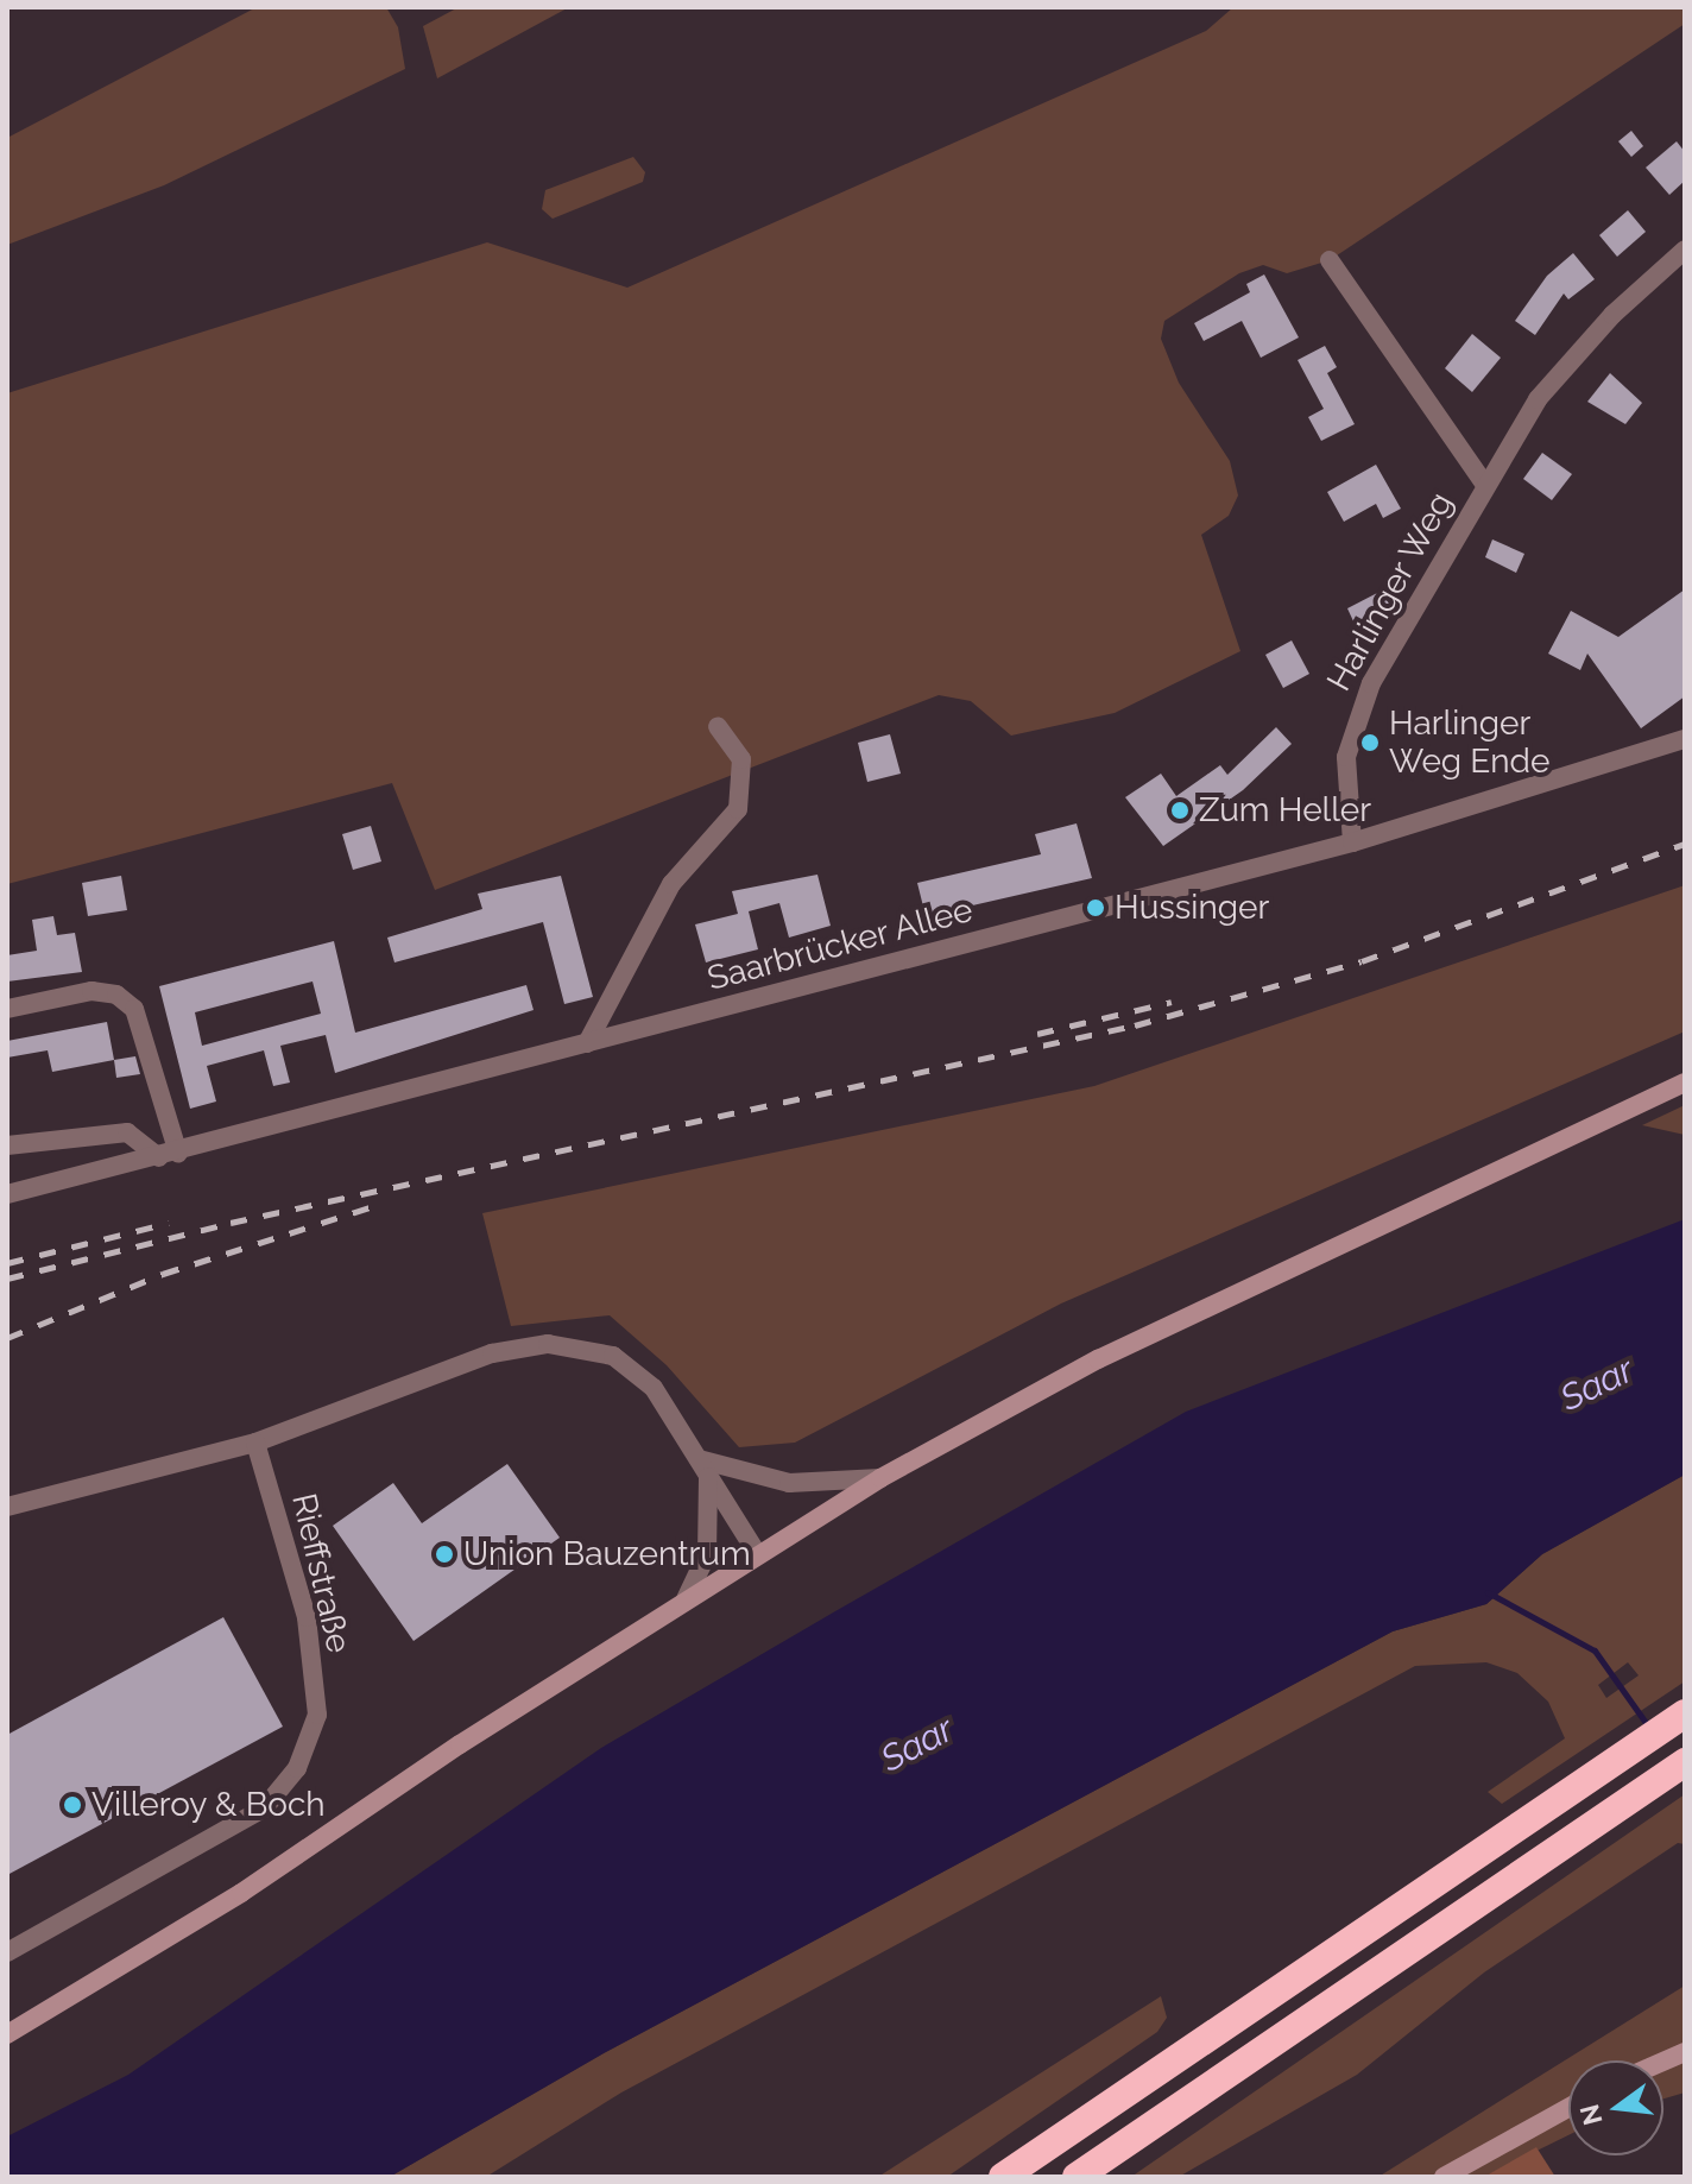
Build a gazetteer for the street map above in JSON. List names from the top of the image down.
{
  "streets": {
    "street": ["Harlinger Weg", "Saarbrücker Allee", "Rieffstraße"]
  },
  "crossings": [
    ["Harlinger Weg", "Saarbrücker Allee"]
  ],
  "water": ["Saar"],
  "places": [
    "Harlinger Weg Ende",
    "Zum Heller",
    "Hussinger",
    "Union Bauzentrum",
    "Villeroy & Boch"
  ],
  "north": "left"
}
